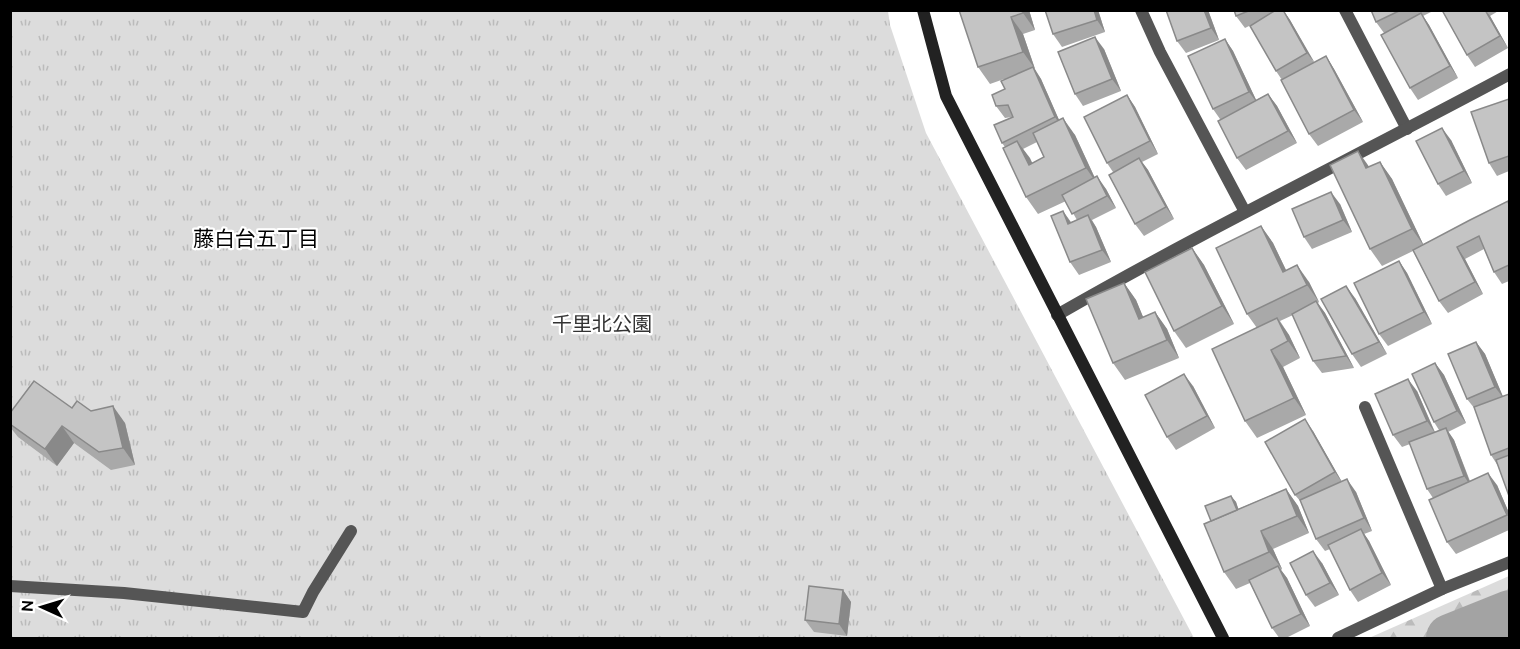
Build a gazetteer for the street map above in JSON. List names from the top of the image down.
{
  "districts": ["藤白台五丁目"],
  "parks": ["千里北公園"],
  "north": "left"
}
